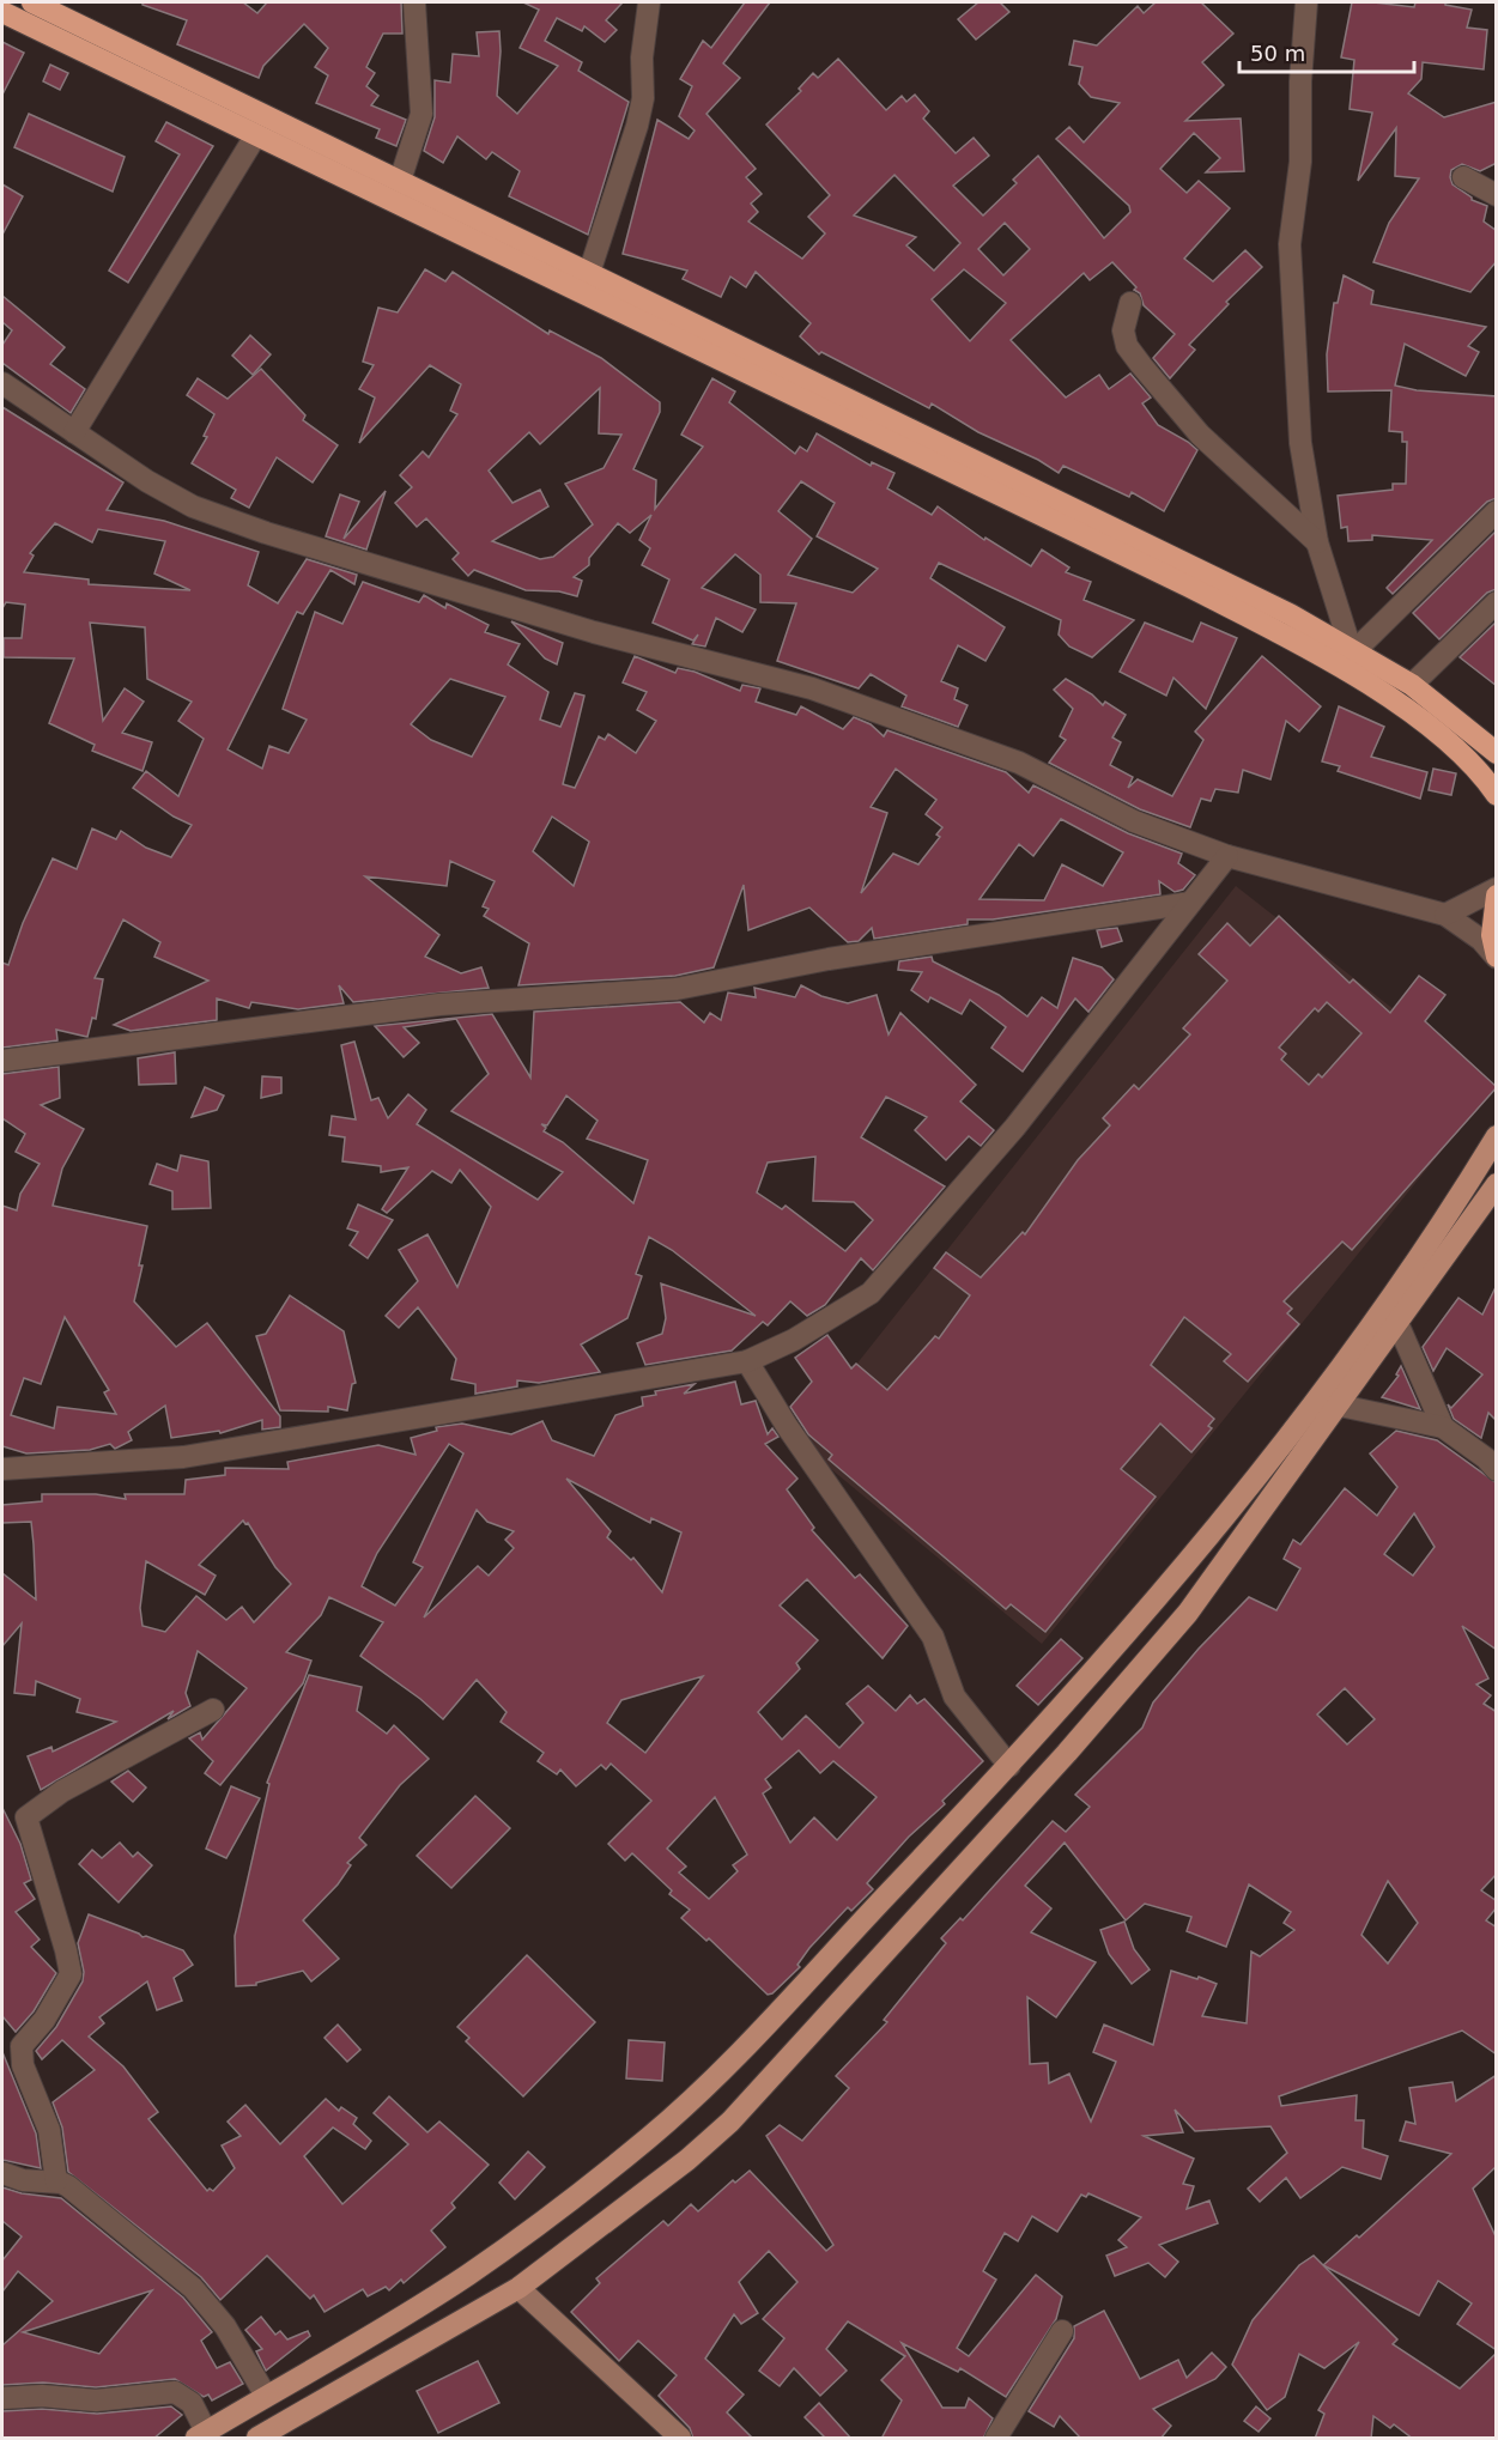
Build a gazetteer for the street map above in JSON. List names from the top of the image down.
{
  "scale_bar": "50 m"
}
